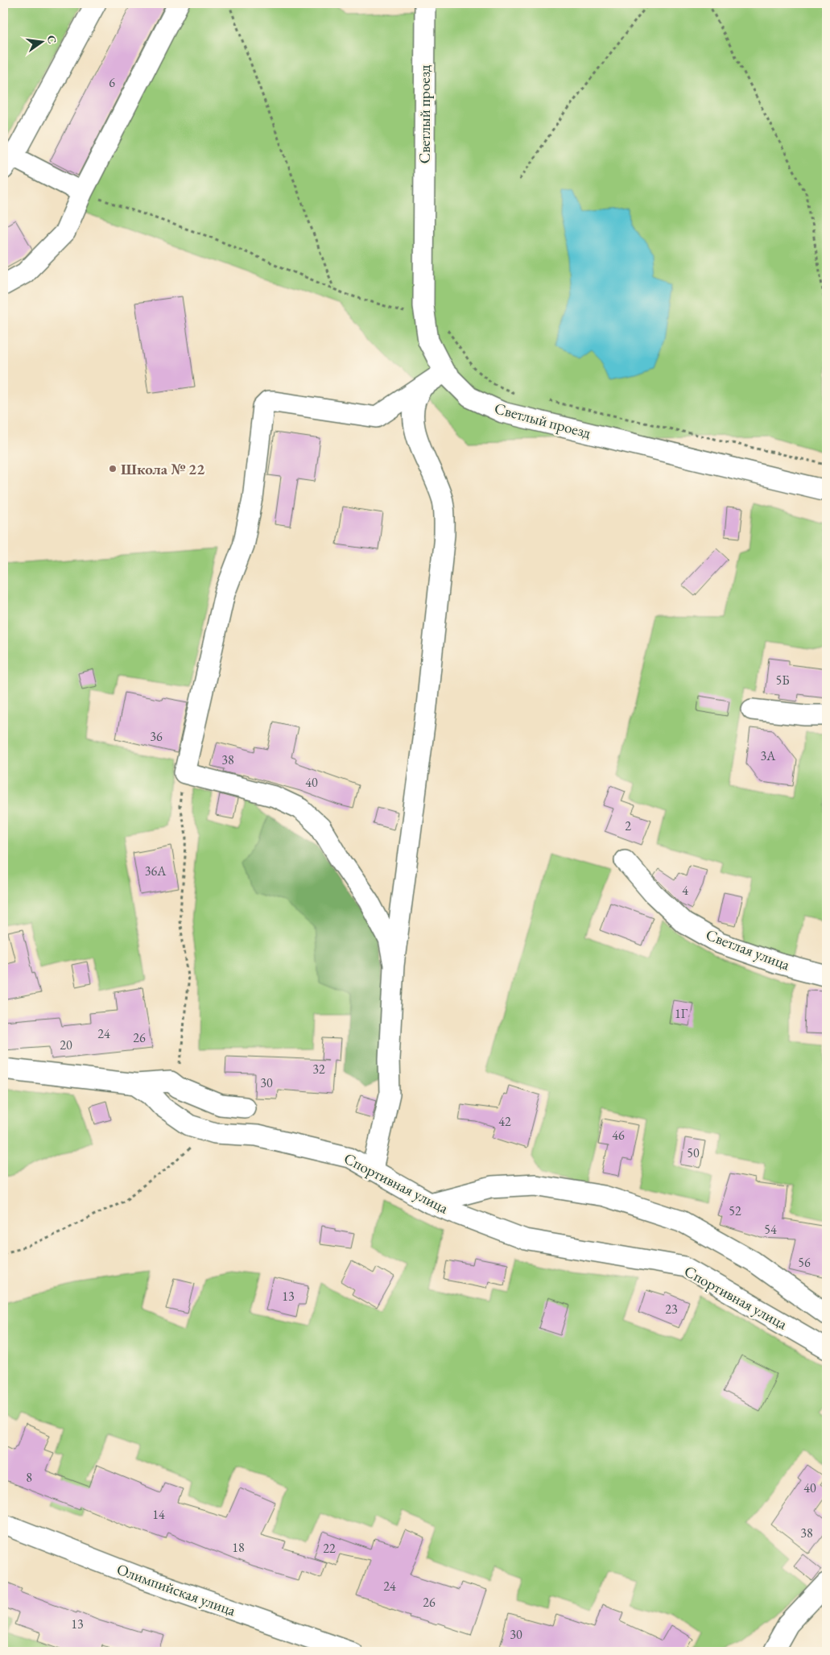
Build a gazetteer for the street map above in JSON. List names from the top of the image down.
{
  "streets": {
    "street": [
      "Светлый проезд",
      "Светлая улица",
      "Спортивная улица",
      "Олимпийская улица"
    ]
  },
  "places": ["Школа № 22"],
  "house_numbers": [
    "6",
    "5Б",
    "36",
    "3А",
    "38",
    "40",
    "2",
    "36А",
    "4",
    "1Г",
    "24",
    "26",
    "20",
    "32",
    "30",
    "42",
    "46",
    "50",
    "52",
    "54",
    "56",
    "13",
    "23",
    "8",
    "40",
    "14",
    "38",
    "18",
    "22",
    "24",
    "26",
    "13",
    "30"
  ],
  "north": "right"
}
